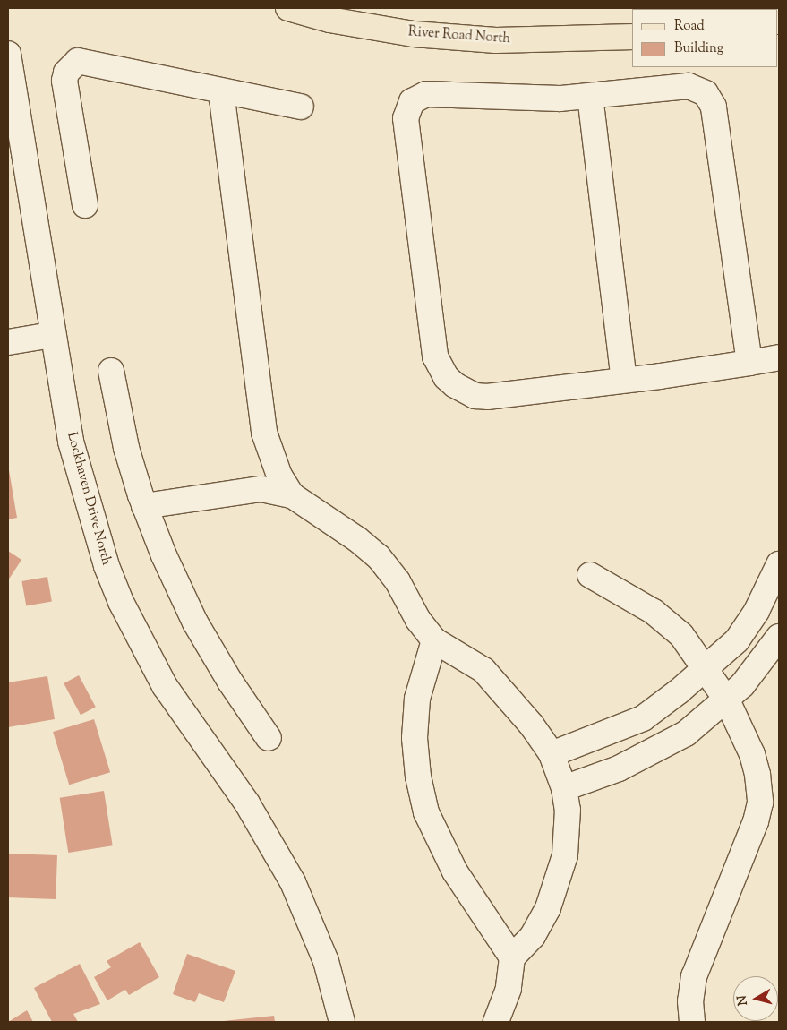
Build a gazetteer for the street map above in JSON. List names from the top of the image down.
{
  "streets": {
    "main road": ["River Road North"],
    "street": ["Lockhaven Drive North"]
  },
  "legend": ["Road", "Building"],
  "north": "left"
}
